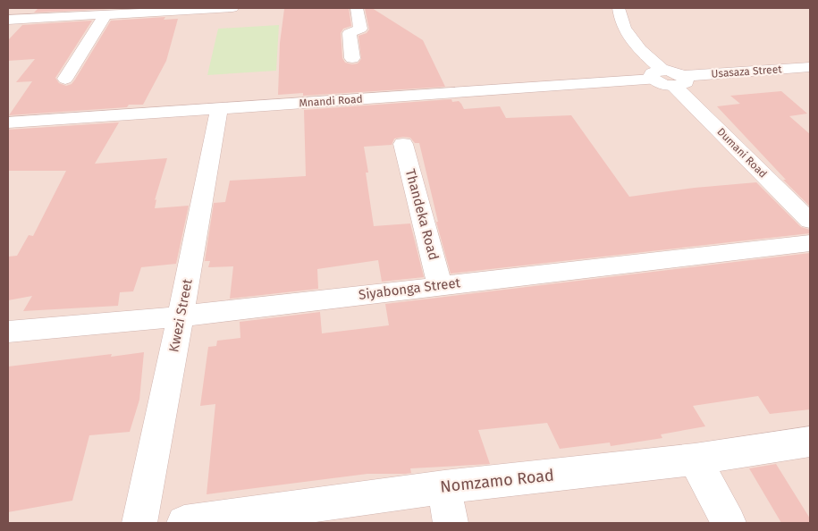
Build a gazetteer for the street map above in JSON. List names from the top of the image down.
{
  "streets": {
    "street": [
      "Usasaza Street",
      "Mnandi Road",
      "Dumani Road",
      "Thandeka Road",
      "Siyabonga Street",
      "Kwezi Street",
      "Nomzamo Road"
    ]
  },
  "crossings": [
    ["Usasaza Street", "Dumani Road"],
    ["Mnandi Road", "Kwezi Street"],
    ["Thandeka Road", "Siyabonga Street"],
    ["Siyabonga Street", "Kwezi Street"]
  ]
}
